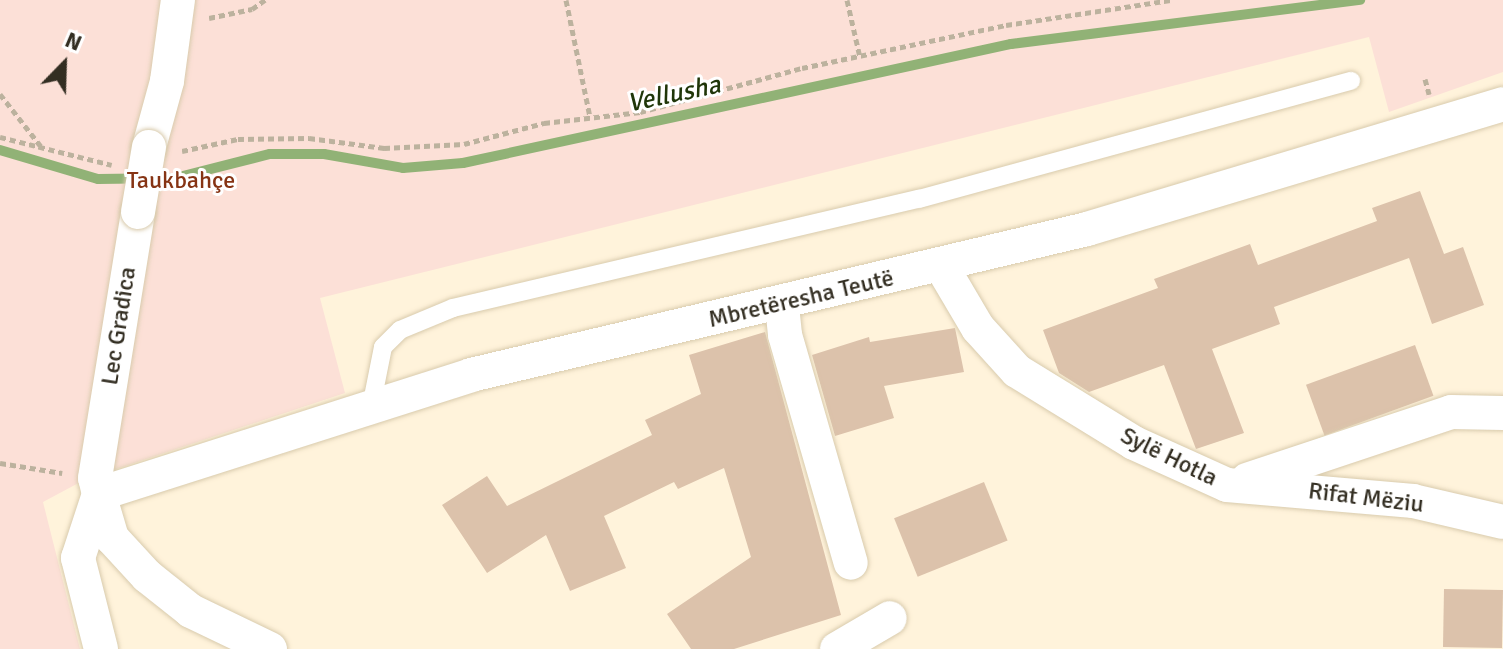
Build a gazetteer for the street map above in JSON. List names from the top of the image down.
{
  "streets": {
    "street": [
      "Mbretëresha Teutë",
      "Lec Gradica",
      "Sylë Hotla",
      "Rifat Mëziu"
    ]
  },
  "crossings": [
    ["Mbretëresha Teutë", "Lec Gradica"],
    ["Mbretëresha Teutë", "Sylë Hotla"],
    ["Sylë Hotla", "Rifat Mëziu"]
  ],
  "water": ["Vellusha"],
  "parks": ["Taukbahçe"],
  "north": "top right"
}
